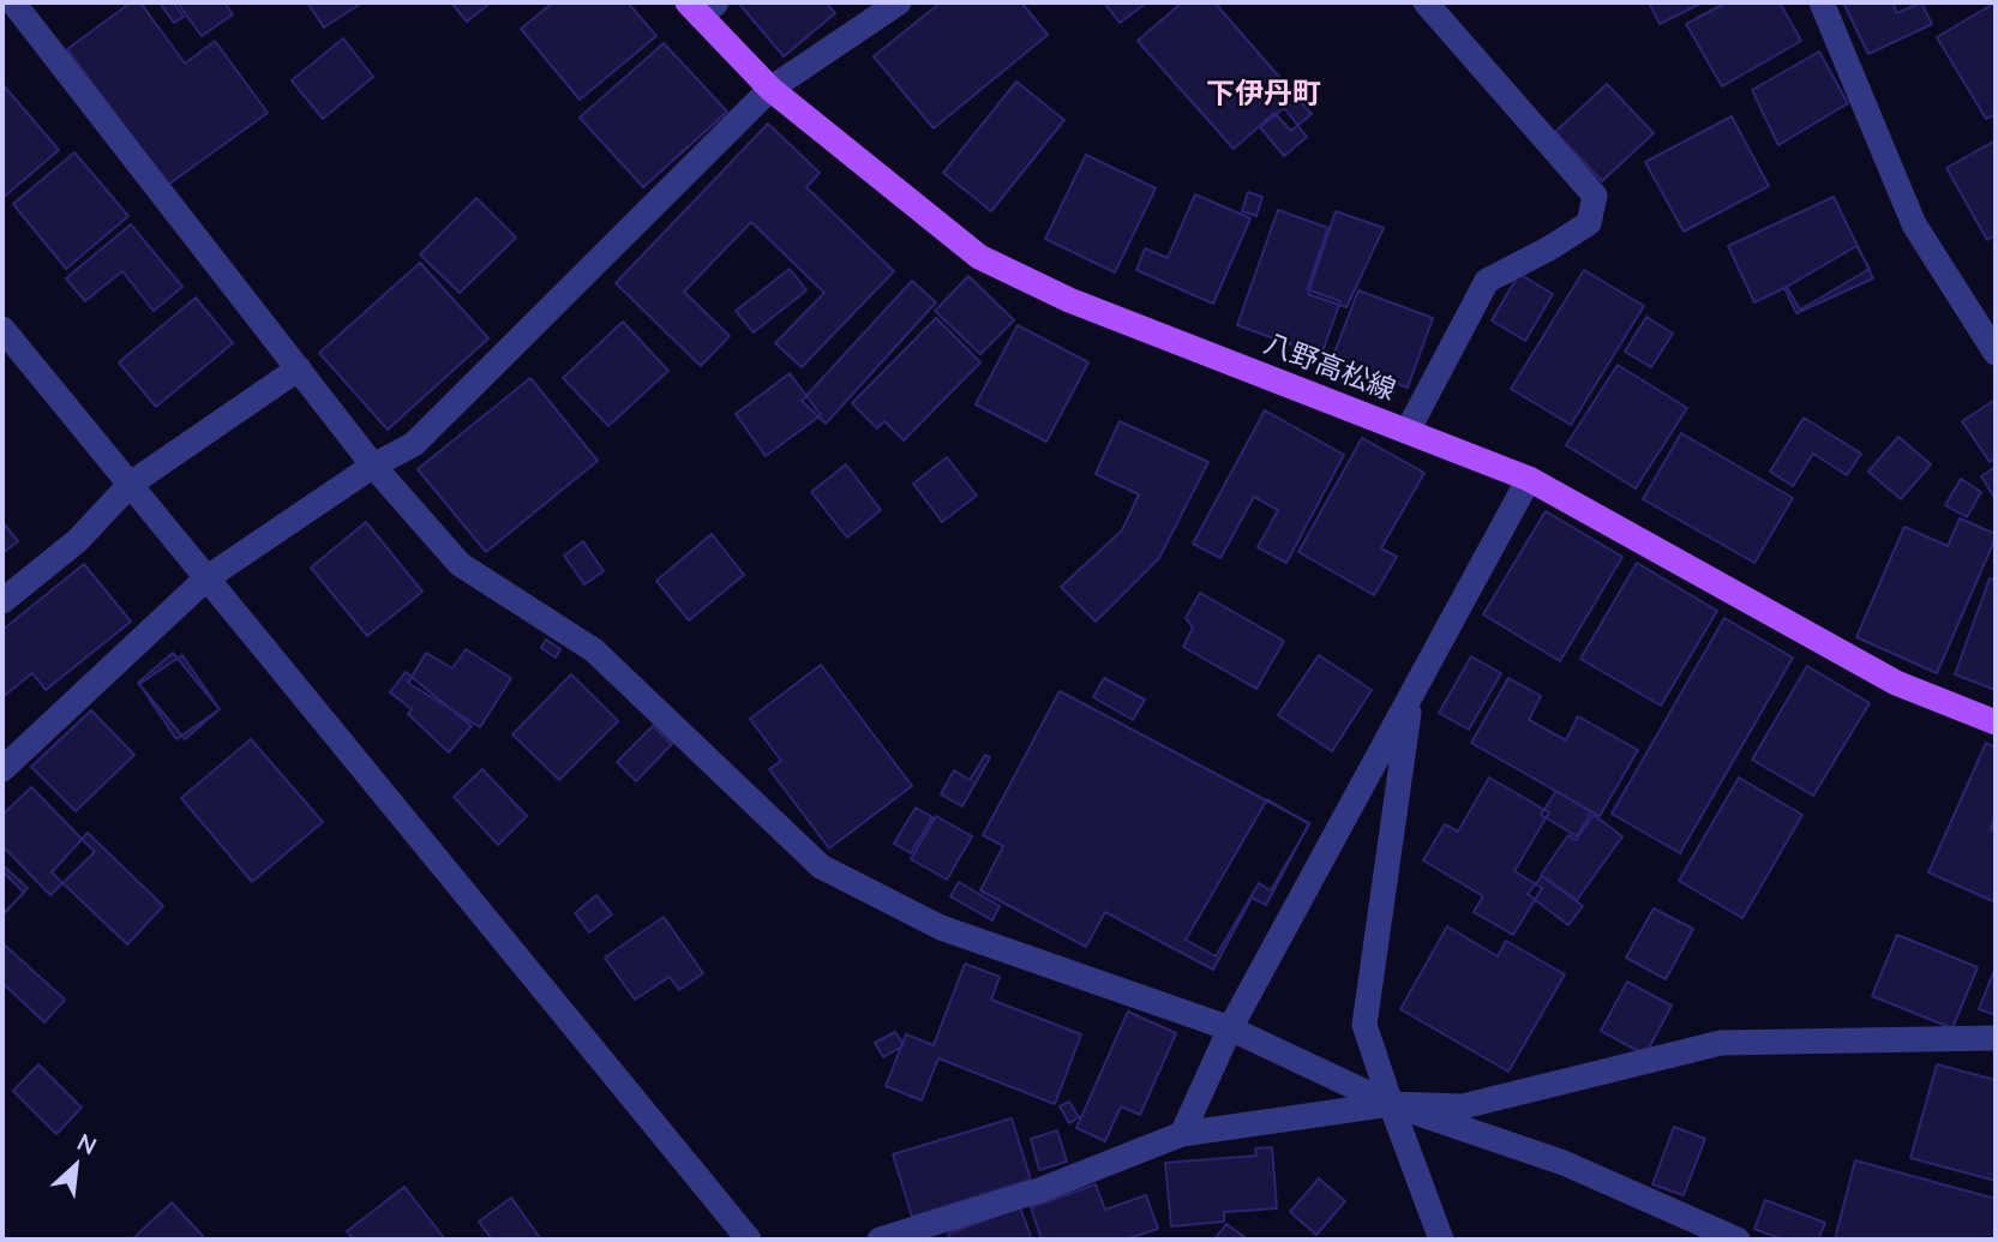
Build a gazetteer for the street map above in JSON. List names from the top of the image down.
{
  "streets": {
    "main road": ["八野高松線"]
  },
  "districts": ["下伊丹町"],
  "north": "top right"
}
